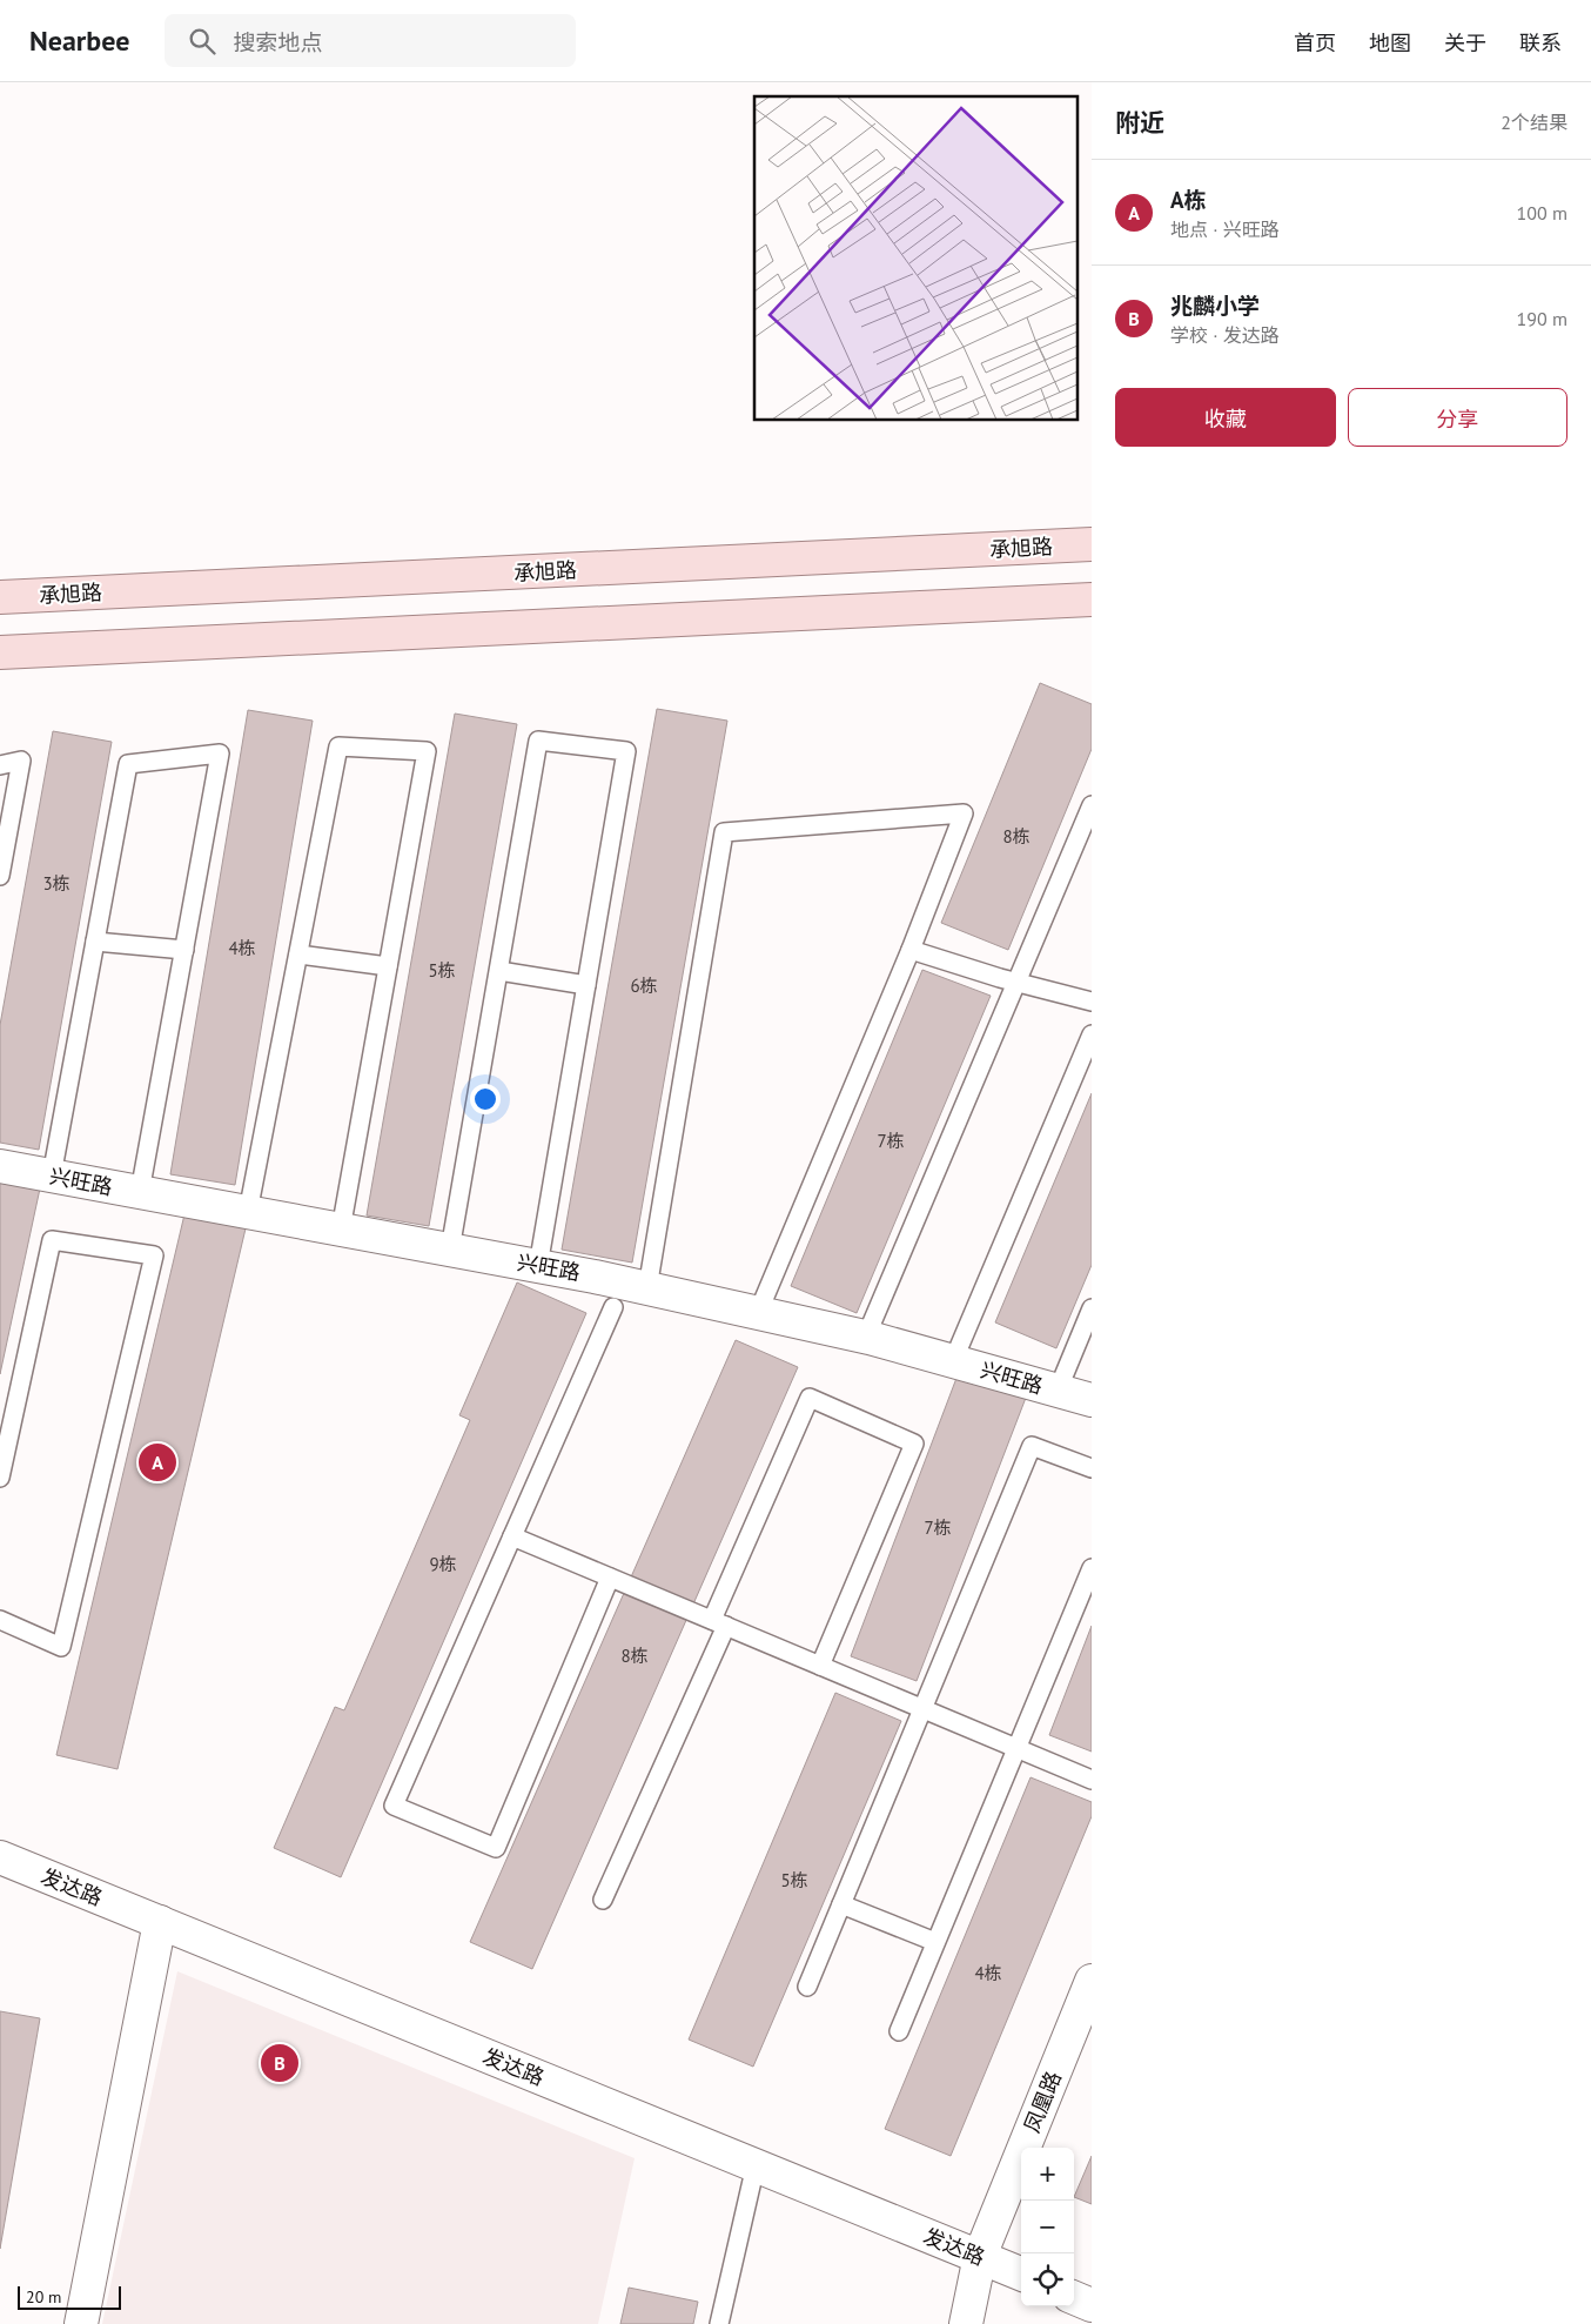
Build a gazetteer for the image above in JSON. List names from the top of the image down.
{
  "streets": {
    "main road": ["承旭路"],
    "street": ["兴旺路", "发达路", "凤凰路"]
  },
  "crossings": [
    ["发达路", "凤凰路"]
  ],
  "house_numbers": [
    "8栋",
    "3栋",
    "4栋",
    "5栋",
    "6栋",
    "7栋",
    "7栋",
    "9栋",
    "8栋",
    "5栋",
    "4栋"
  ],
  "scale_bar": "20 m",
  "page": {
    "header": "Nearbee",
    "search": "搜索地点",
    "nav": [
      "首页",
      "地图",
      "关于",
      "联系"
    ],
    "heading": ["附近", "2个结果"],
    "list": [
      {
        "mark": "A",
        "name": "A栋",
        "note": "地点 · 兴旺路",
        "value": "100 m"
      },
      {
        "mark": "B",
        "name": "兆麟小学",
        "note": "学校 · 发达路",
        "value": "190 m"
      }
    ],
    "buttons": ["收藏", "分享"],
    "pins": ["A", "B"],
    "map_buttons": ["+", "−"],
    "scale": "20 m"
  }
}
